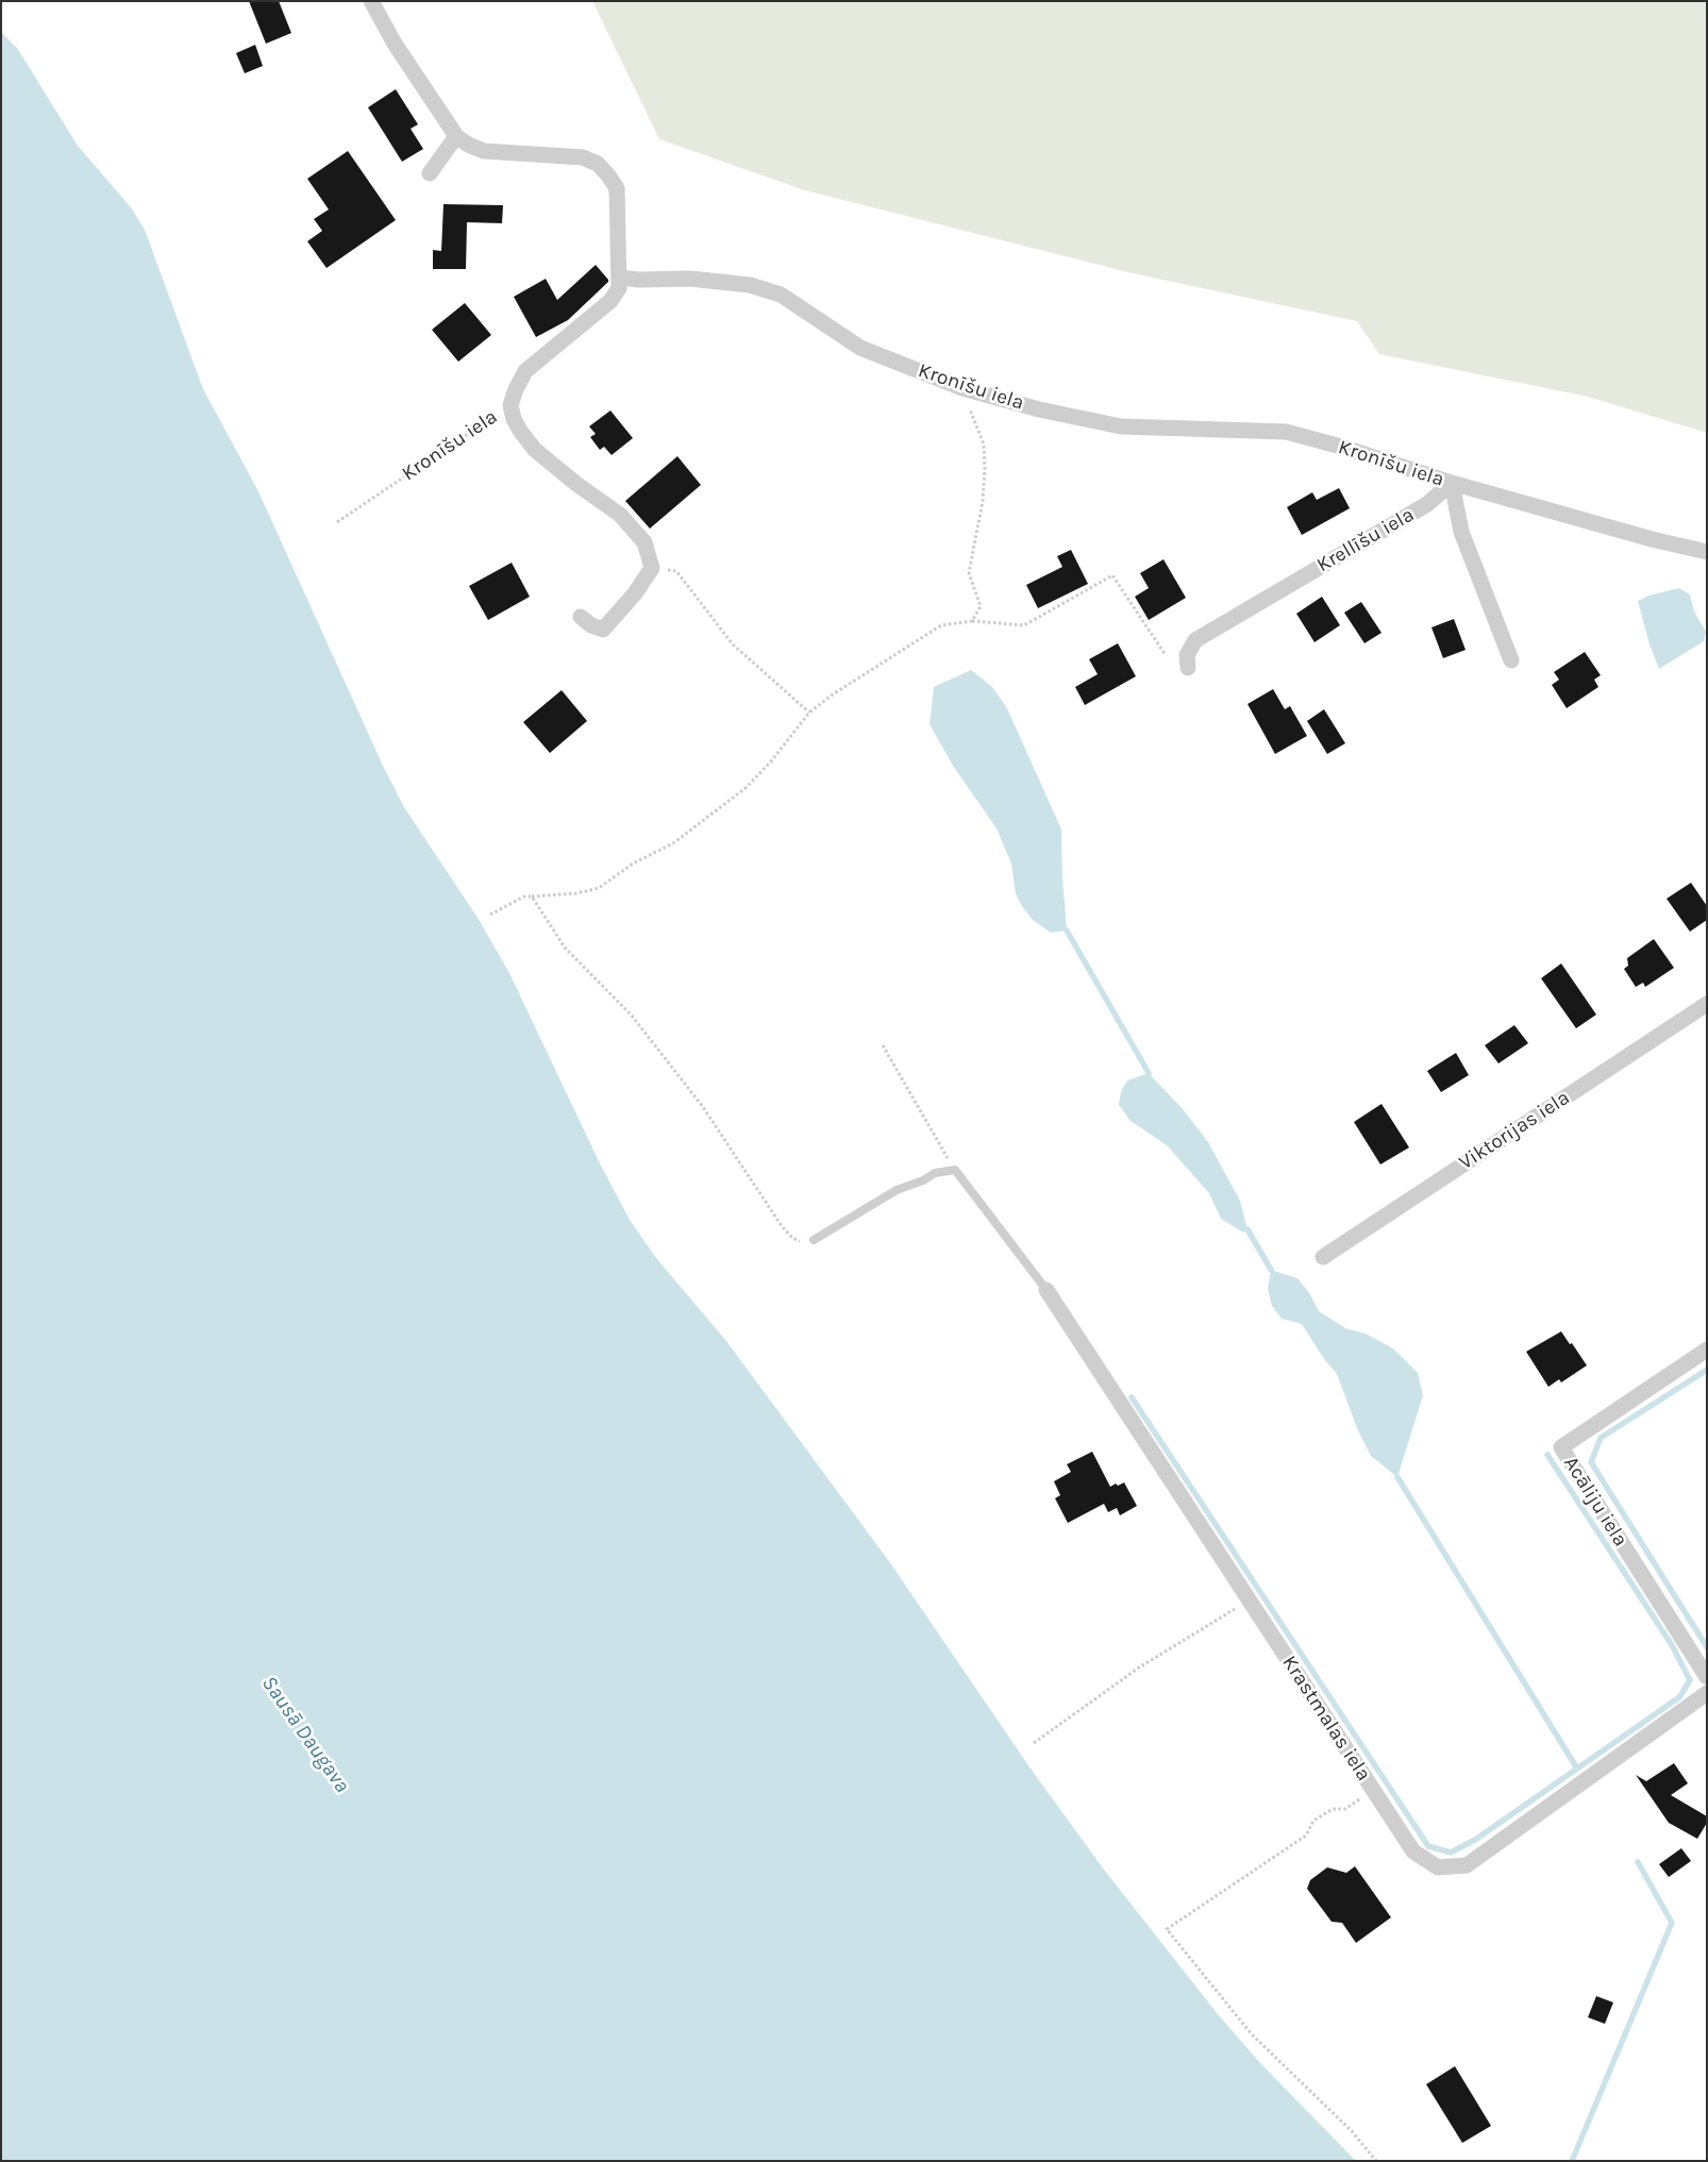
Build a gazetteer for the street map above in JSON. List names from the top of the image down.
{
  "streets": {
    "street": [
      "Kronīšu iela",
      "Krellīšu iela",
      "Viktorijas iela",
      "Acāliju iela",
      "Krastmalas iela"
    ]
  },
  "crossings": [
    ["Kronīšu iela", "Krellīšu iela"]
  ],
  "water": ["Sausā Daugava"]
}
